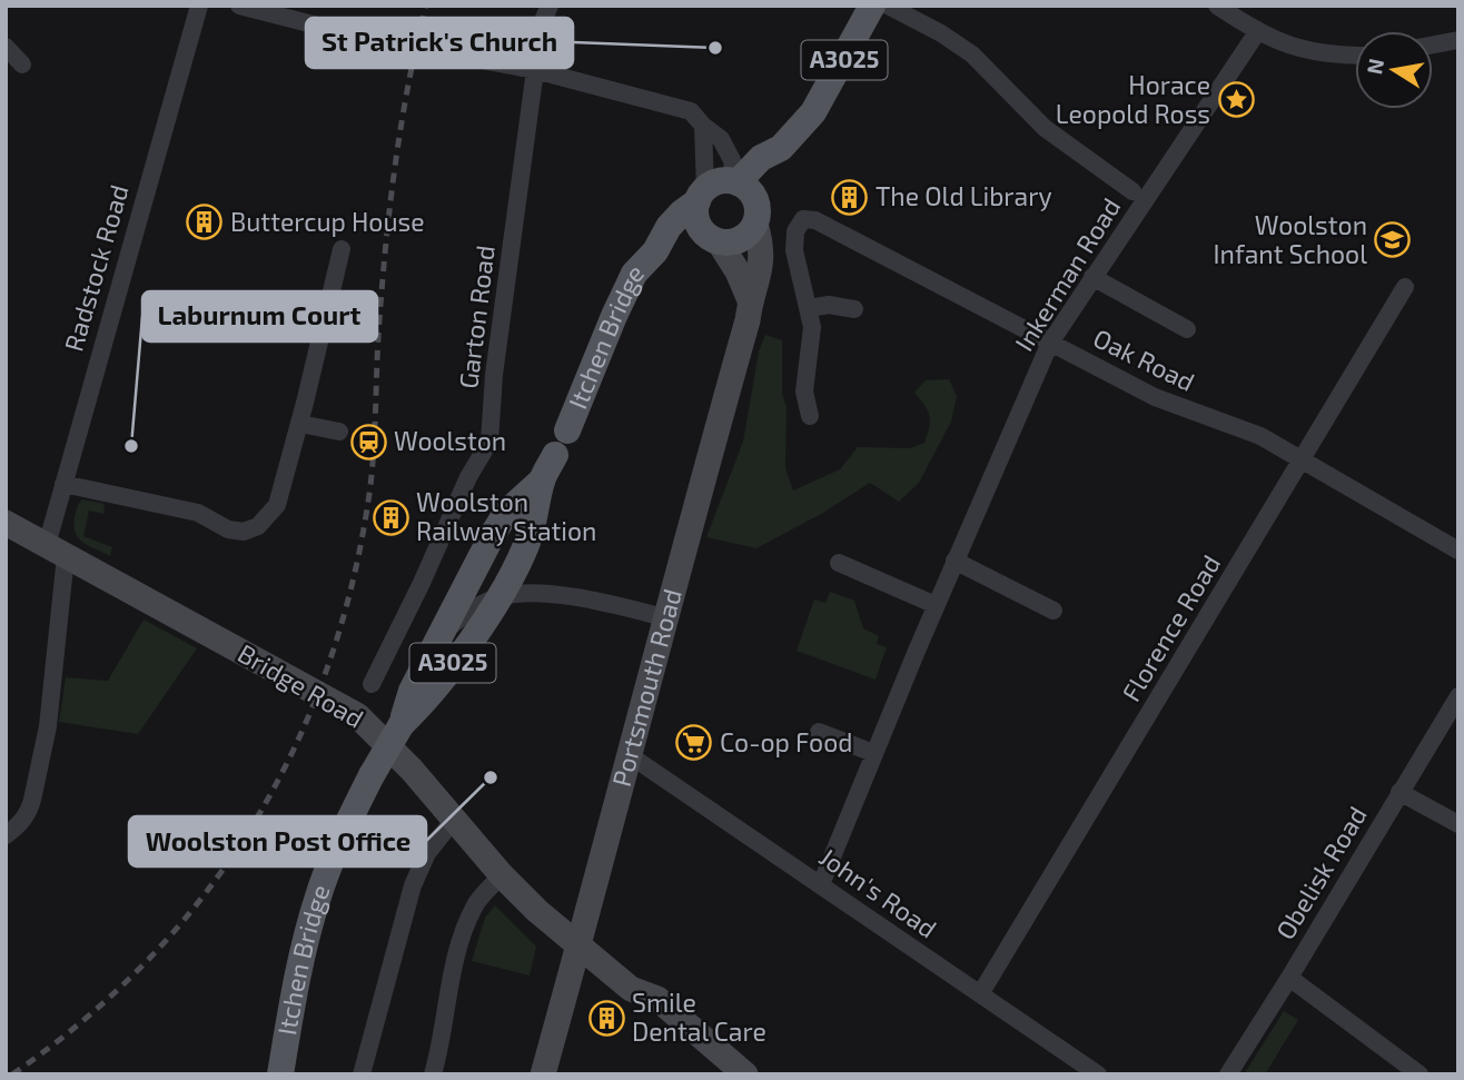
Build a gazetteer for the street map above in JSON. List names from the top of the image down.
{
  "streets": {
    "main road": ["A3025", "Itchen Bridge"],
    "street": [
      "Radstock Road",
      "Inkerman Road",
      "Garton Road",
      "Oak Road",
      "Florence Road",
      "Bridge Road",
      "Portsmouth Road",
      "Obelisk Road",
      "John's Road"
    ]
  },
  "crossings": [
    ["A3025", "Itchen Bridge"],
    ["A3025", "Portsmouth Road"],
    ["Radstock Road", "Bridge Road"],
    ["Inkerman Road", "Oak Road"],
    ["Inkerman Road", "John's Road"],
    ["Itchen Bridge", "Portsmouth Road"],
    ["Oak Road", "Florence Road"],
    ["Florence Road", "John's Road"],
    ["Bridge Road", "Portsmouth Road"],
    ["Portsmouth Road", "John's Road"]
  ],
  "places": {
    "other": ["St Patrick's Church", "Laburnum Court", "Woolston Post Office"],
    "place": ["Horace Leopold Ross"],
    "building": [
      "The Old Library",
      "Buttercup House",
      "Woolston Railway Station",
      "Smile Dental Care"
    ],
    "school or university": ["Woolston Infant School"],
    "station": ["Woolston"],
    "supermarket": ["Co-op Food"]
  },
  "north": "left"
}
